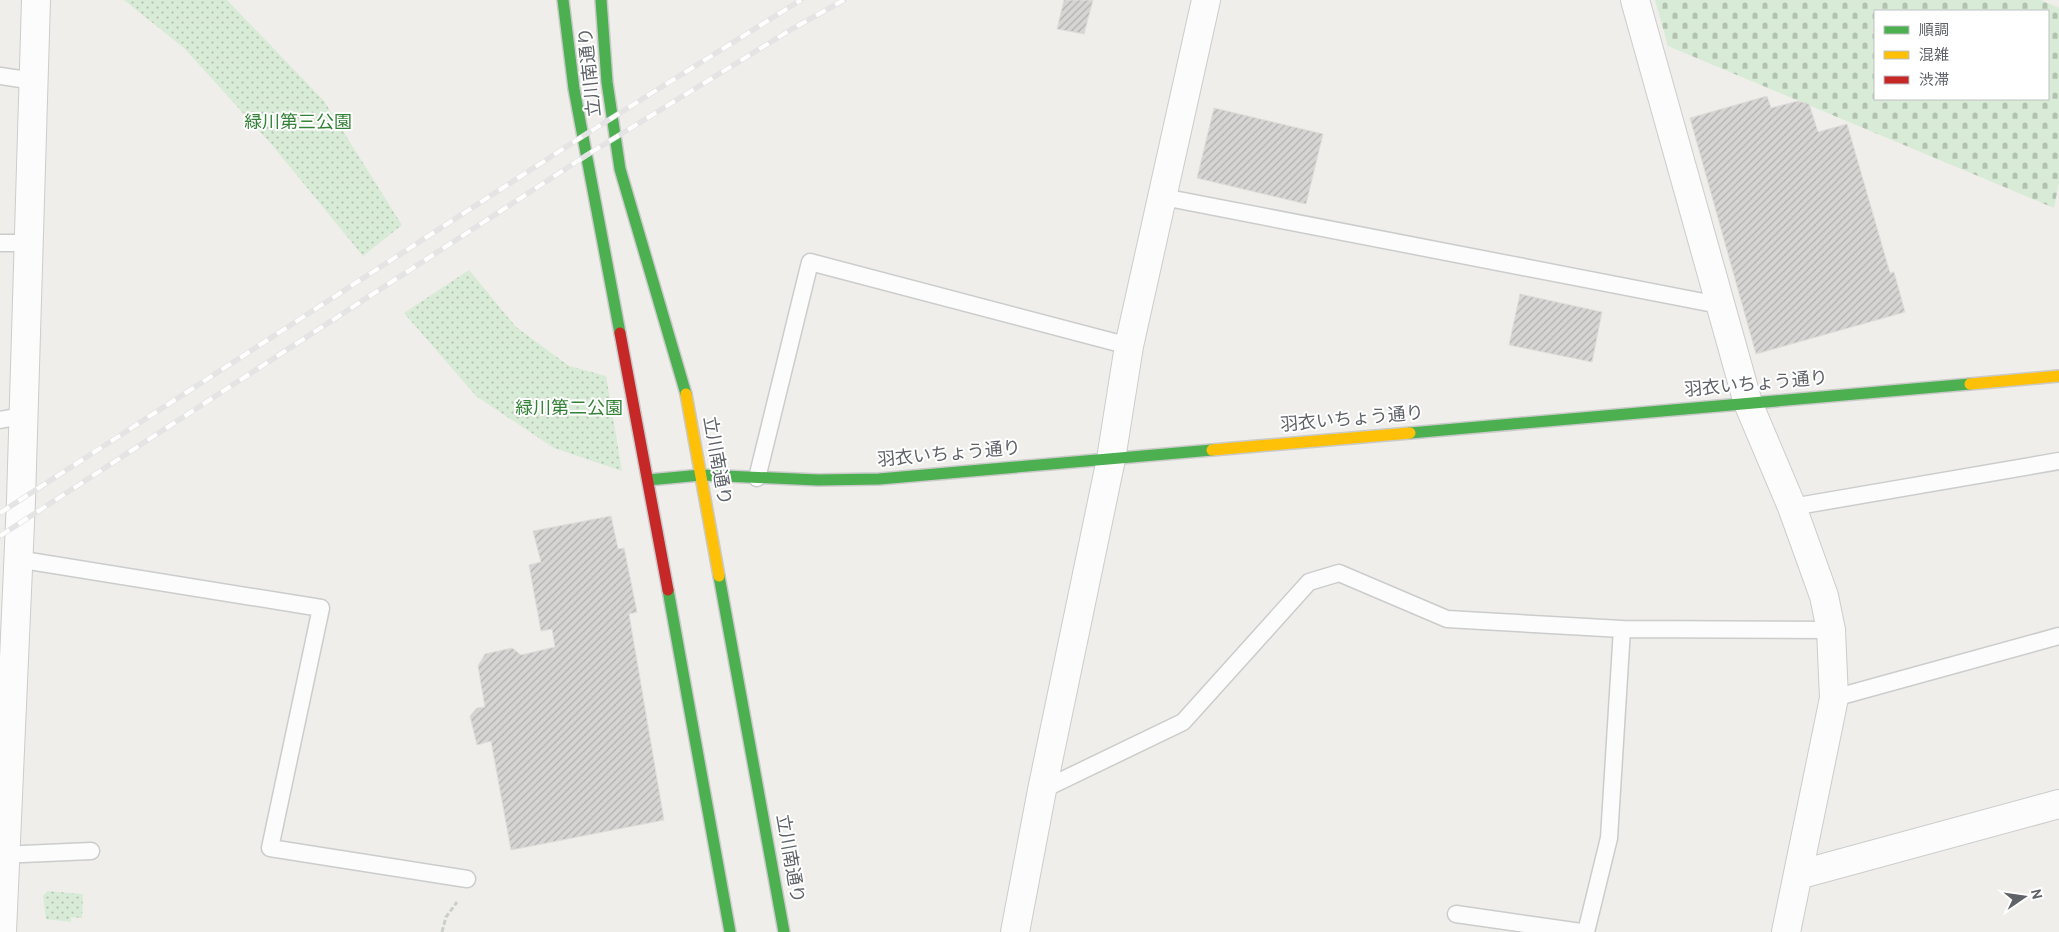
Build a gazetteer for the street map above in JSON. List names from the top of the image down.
{
  "streets": {
    "street": ["立川南通り", "羽衣いちょう通り"]
  },
  "crossings": [
    ["立川南通り", "羽衣いちょう通り"]
  ],
  "parks": ["緑川第三公園", "緑川第二公園"],
  "legend": ["順調", "混雑", "渋滞"],
  "north": "right"
}
